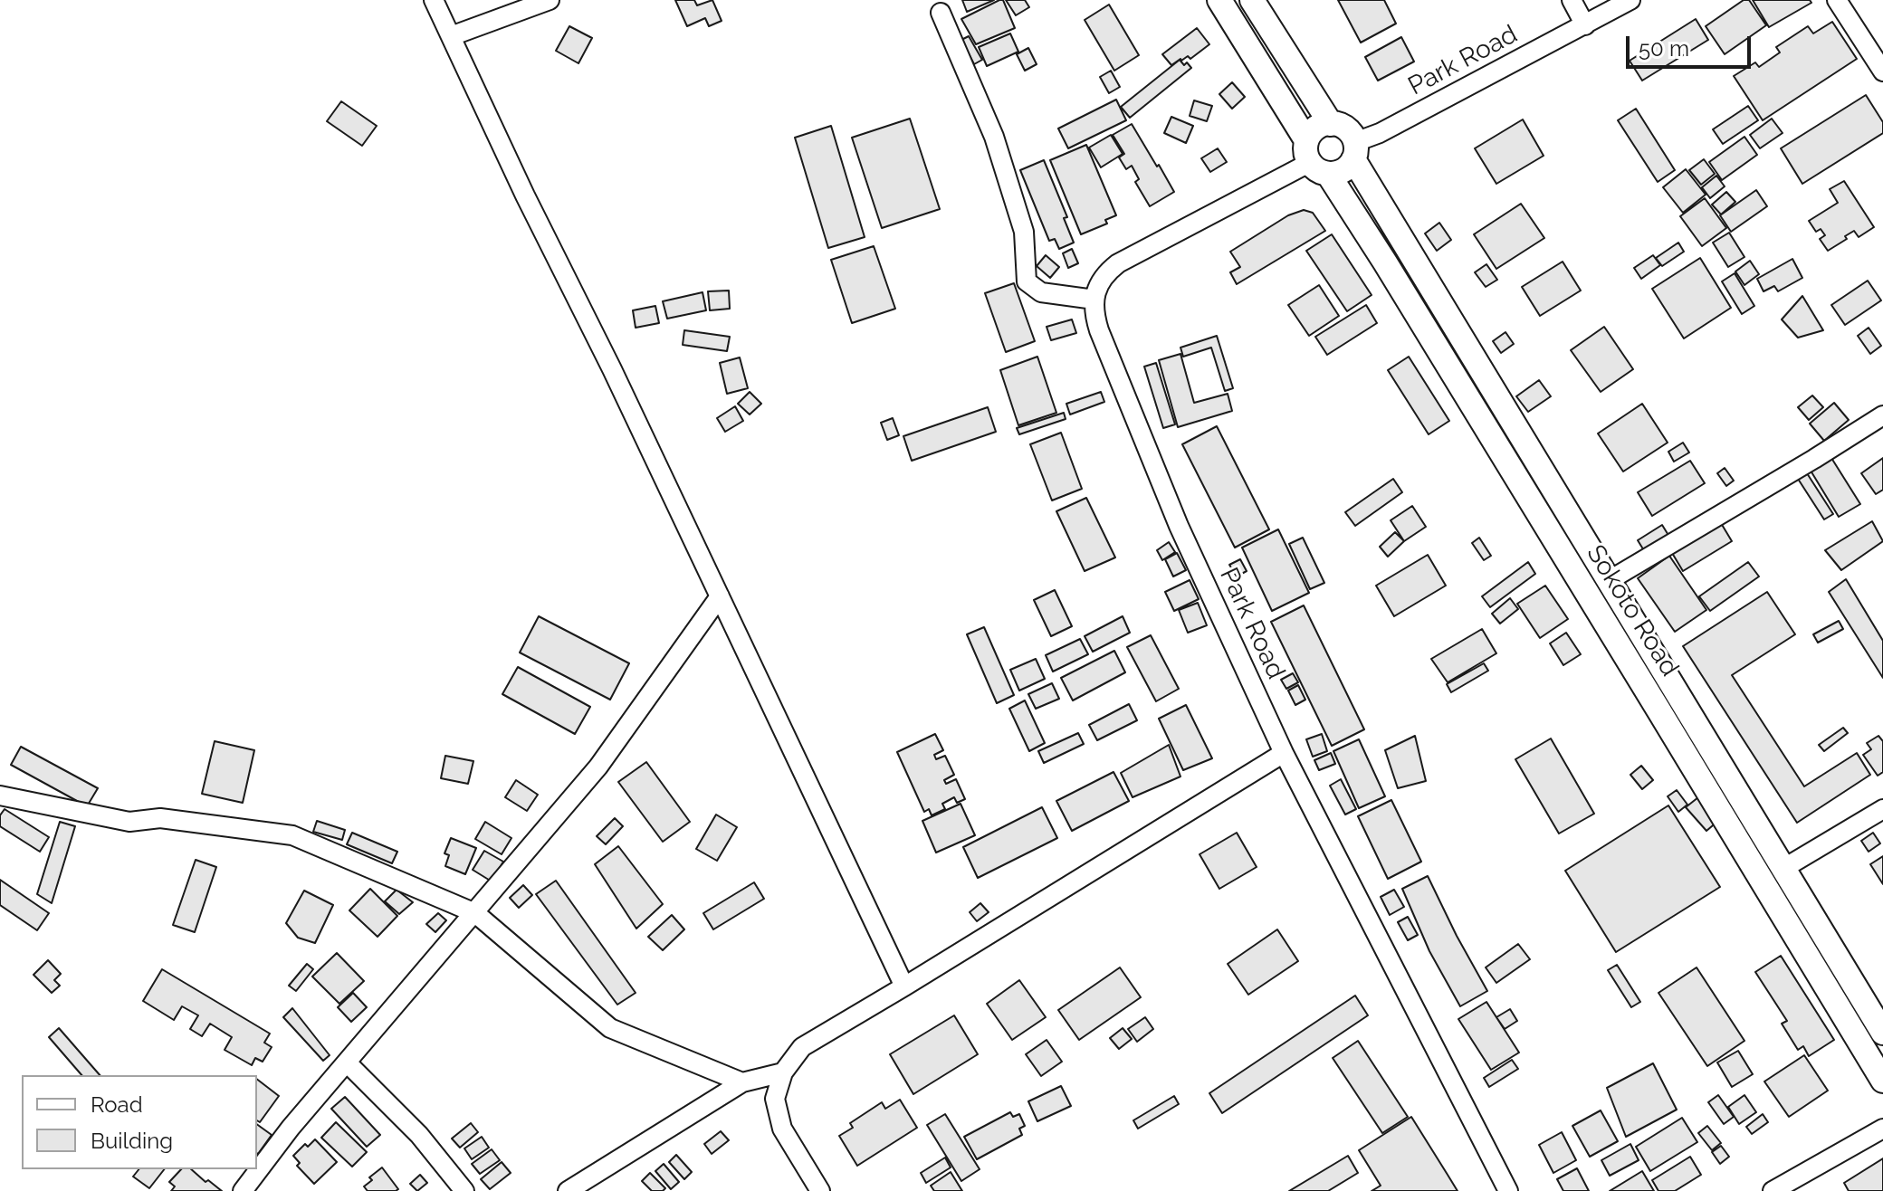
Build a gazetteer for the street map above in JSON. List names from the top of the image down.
{
  "streets": {
    "main road": ["Sokoto Road"],
    "street": ["Park Road"]
  },
  "crossings": [
    ["Park Road", "Sokoto Road"]
  ],
  "legend": ["Road", "Building"],
  "scale_bar": "50 m"
}
